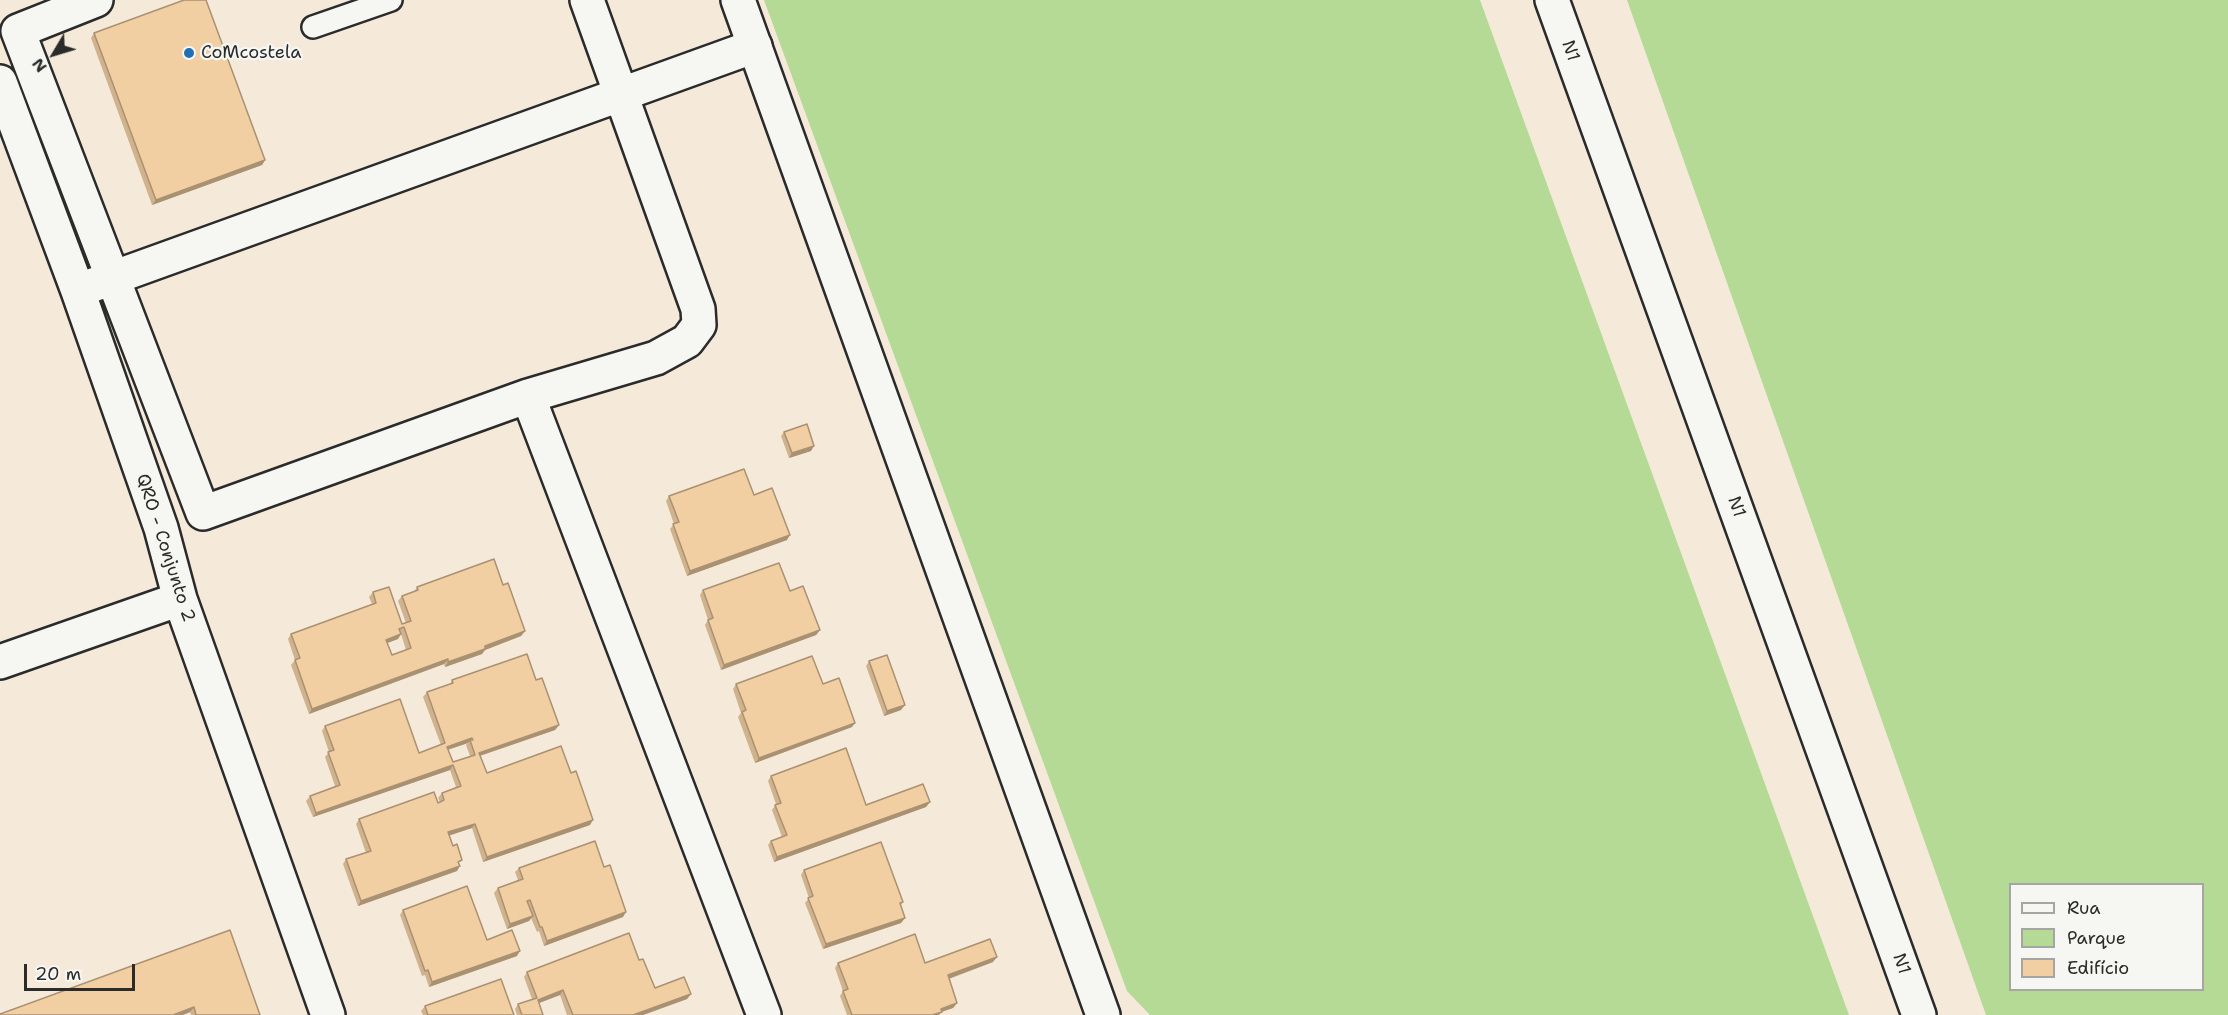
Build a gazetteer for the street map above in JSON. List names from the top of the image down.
{
  "streets": {
    "main road": ["N1", "QRO - Conjunto 2"]
  },
  "places": ["CoMcostela"],
  "legend": ["Rua", "Parque", "Edifício"],
  "scale_bar": "20 m",
  "north": "bottom left"
}
